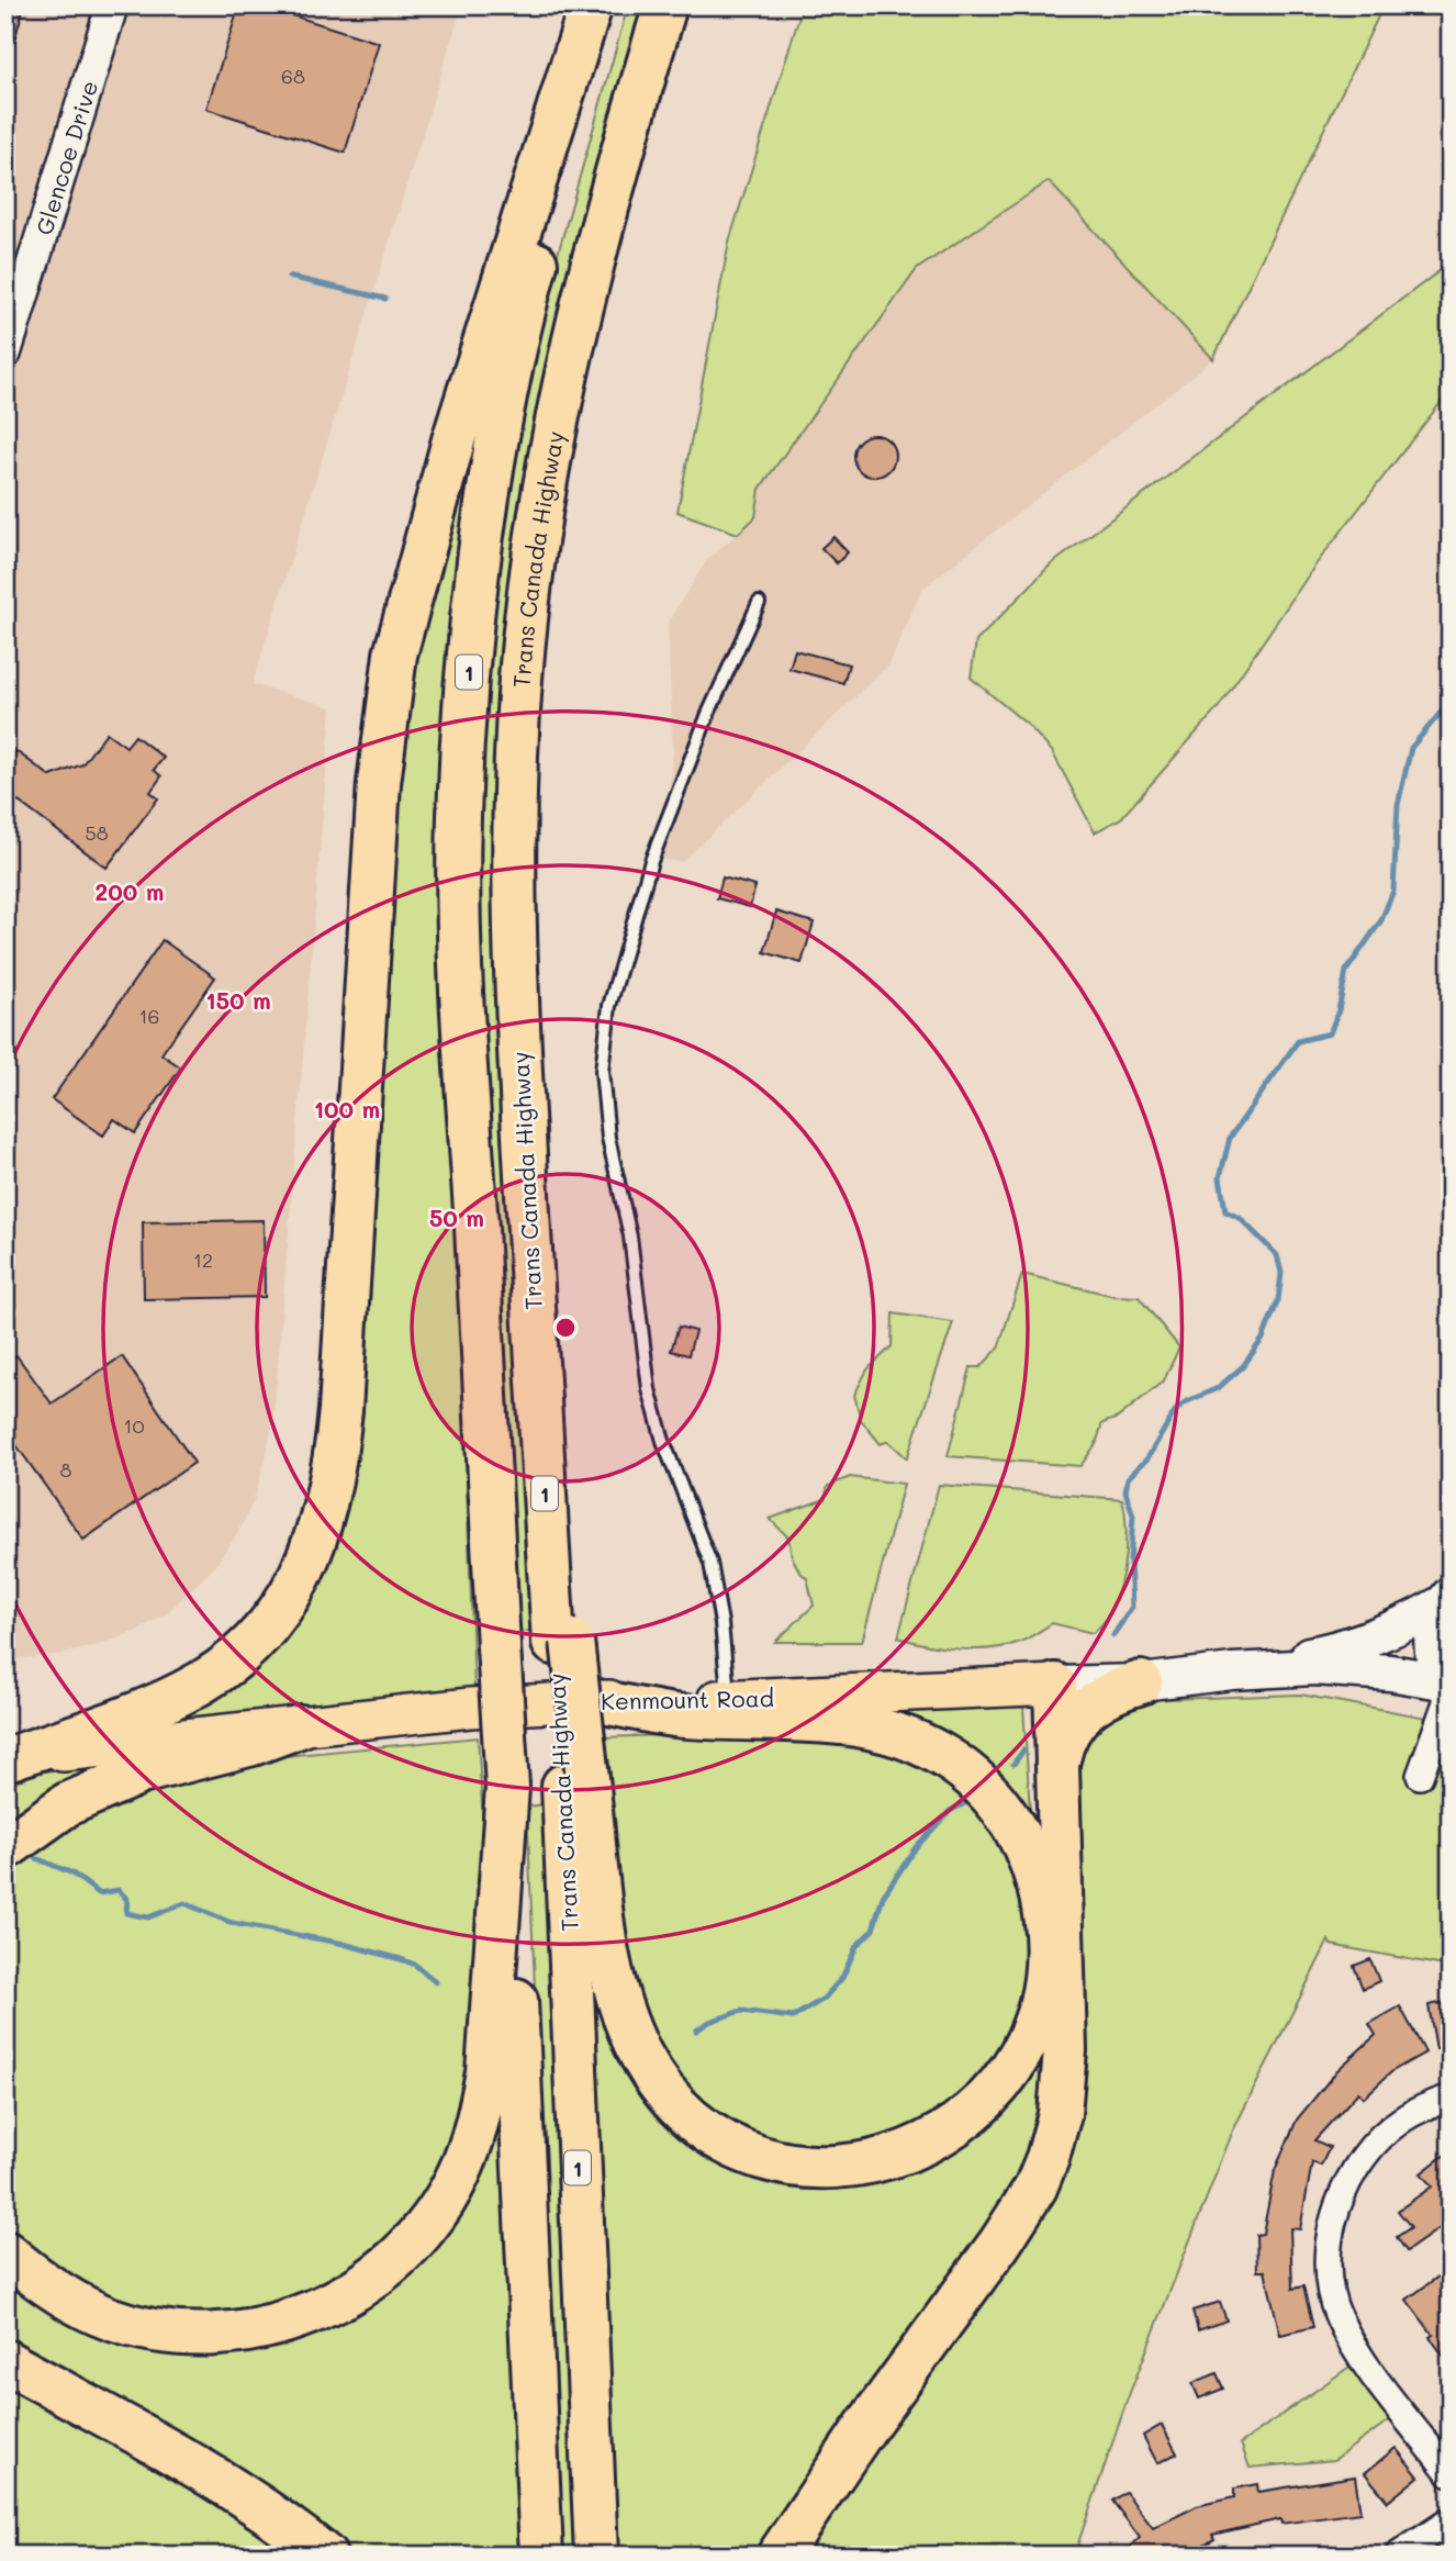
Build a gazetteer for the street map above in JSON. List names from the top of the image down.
{
  "streets": {
    "highway": ["Trans Canada Highway", "1"],
    "main road": ["Kenmount Road"],
    "street": ["Glencoe Drive"]
  },
  "house_numbers": [
    "68",
    "58",
    "16",
    "12",
    "10",
    "8"
  ],
  "rings": [
    "200 m",
    "150 m",
    "100 m",
    "50 m"
  ]
}
